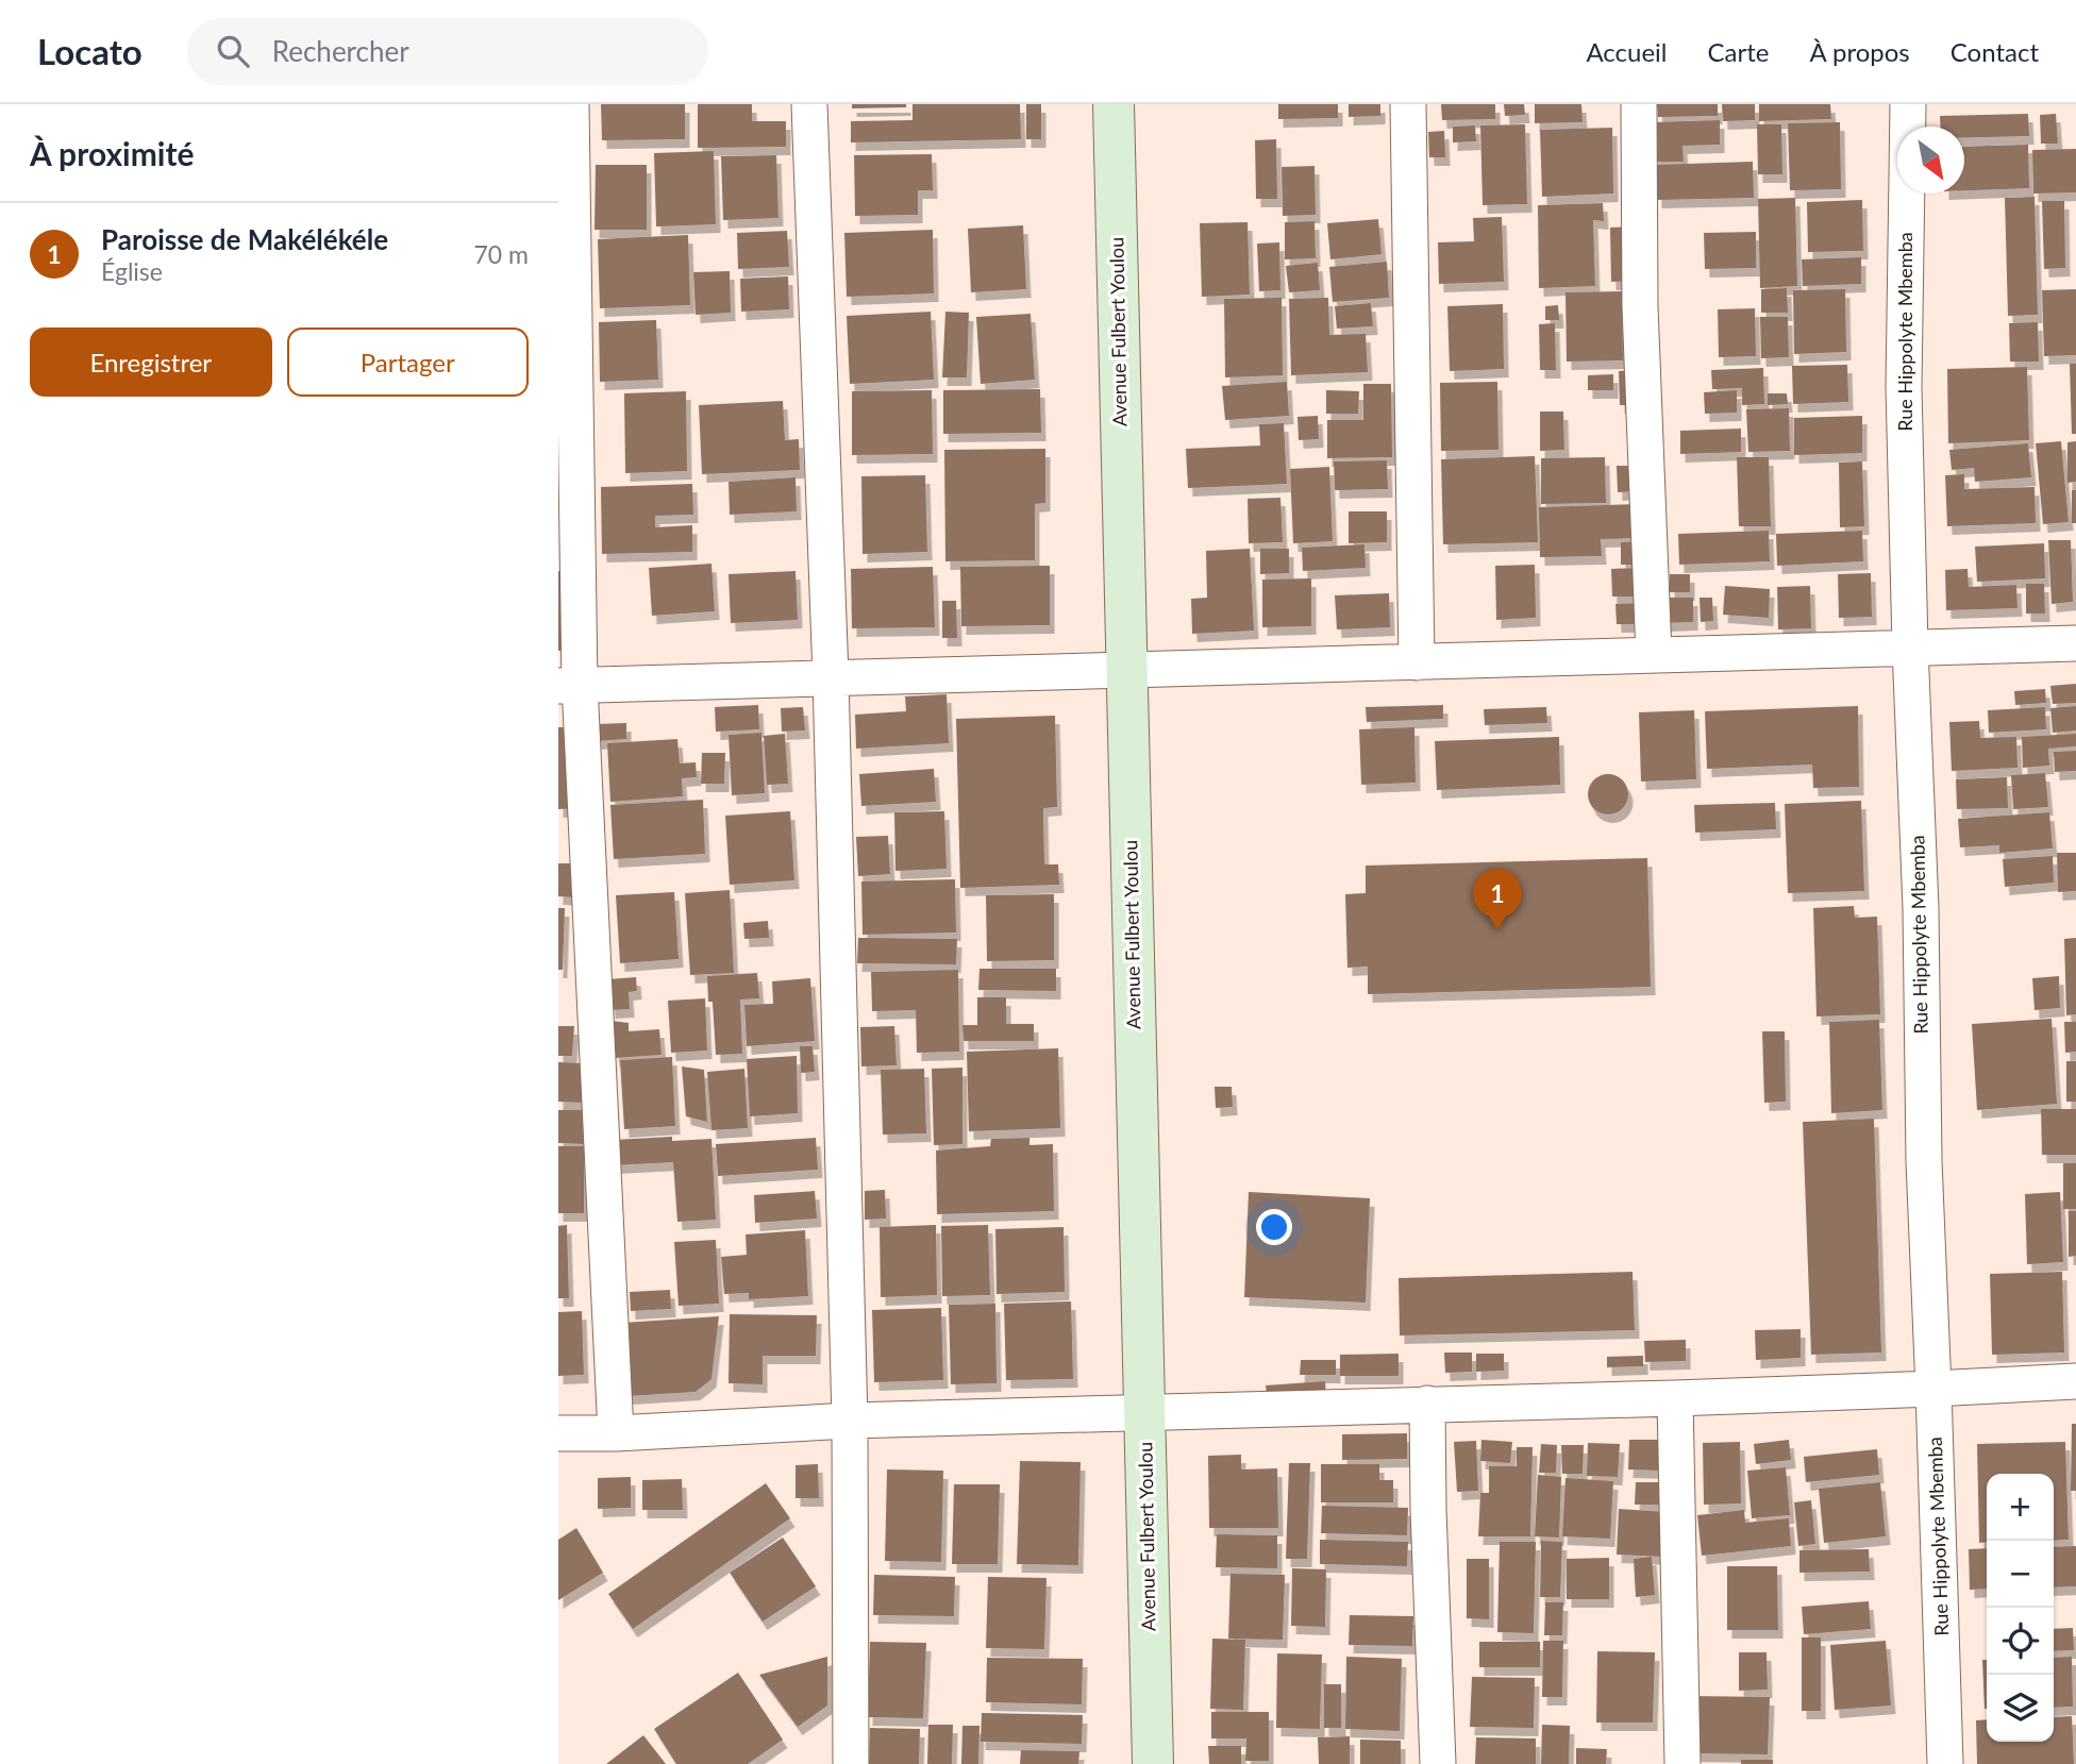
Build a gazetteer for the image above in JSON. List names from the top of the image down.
{
  "streets": {
    "main road": ["Avenue Fulbert Youlou"],
    "street": ["Rue Hippolyte Mbemba"]
  },
  "north": "bottom right",
  "page": {
    "header": "Locato",
    "search": "Rechercher",
    "nav": [
      "Accueil",
      "Carte",
      "À propos",
      "Contact"
    ],
    "heading": "À proximité",
    "list": [
      {
        "mark": "1",
        "name": "Paroisse de Makélékéle",
        "note": "Église",
        "value": "70 m"
      }
    ],
    "buttons": ["Enregistrer", "Partager"],
    "pins": "1",
    "map_buttons": ["+", "−"]
  }
}
